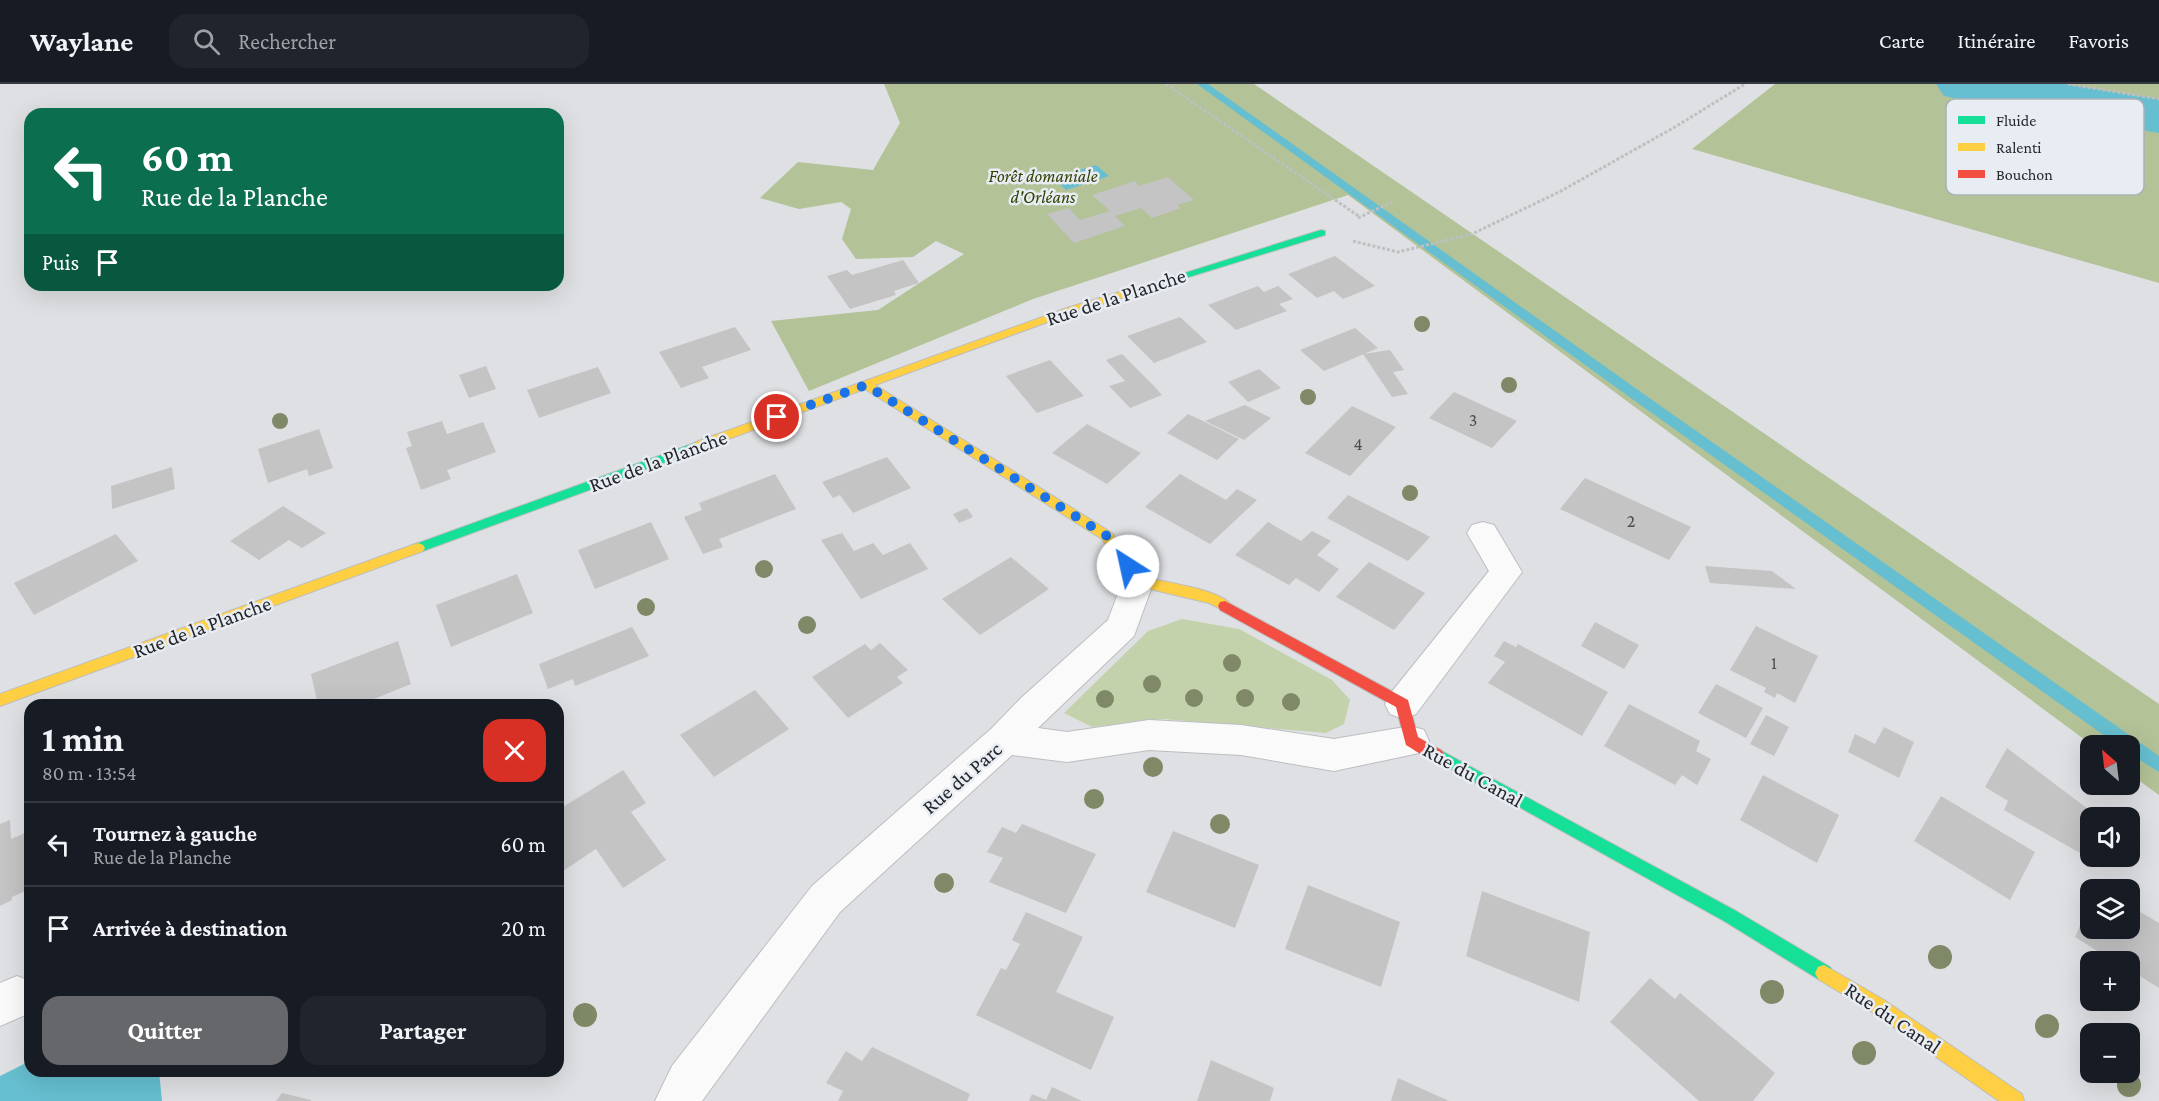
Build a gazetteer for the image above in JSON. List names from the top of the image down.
{
  "streets": {
    "street": ["Rue de la Planche", "Rue du Canal", "Rue du Parc"]
  },
  "crossings": [
    ["Rue du Canal", "Rue du Parc"]
  ],
  "parks": ["Forêt domaniale d'Orléans"],
  "house_numbers": [
    "3",
    "4",
    "2",
    "1"
  ],
  "legend": ["Fluide", "Ralenti", "Bouchon"],
  "north": "top left",
  "page": {
    "header": "Waylane",
    "search": "Rechercher",
    "nav": ["Carte", "Itinéraire", "Favoris"],
    "turn": ["60 m", "Rue de la Planche"],
    "then": "Puis",
    "heading": ["1 min", "80 m · 13:54"],
    "map_buttons": ["+", "−"],
    "list": [
      {
        "name": "Tournez à gauche",
        "note": "Rue de la Planche",
        "value": "60 m"
      },
      {
        "name": "Arrivée à destination",
        "value": "20 m"
      }
    ],
    "buttons": ["Quitter", "Partager"]
  }
}
